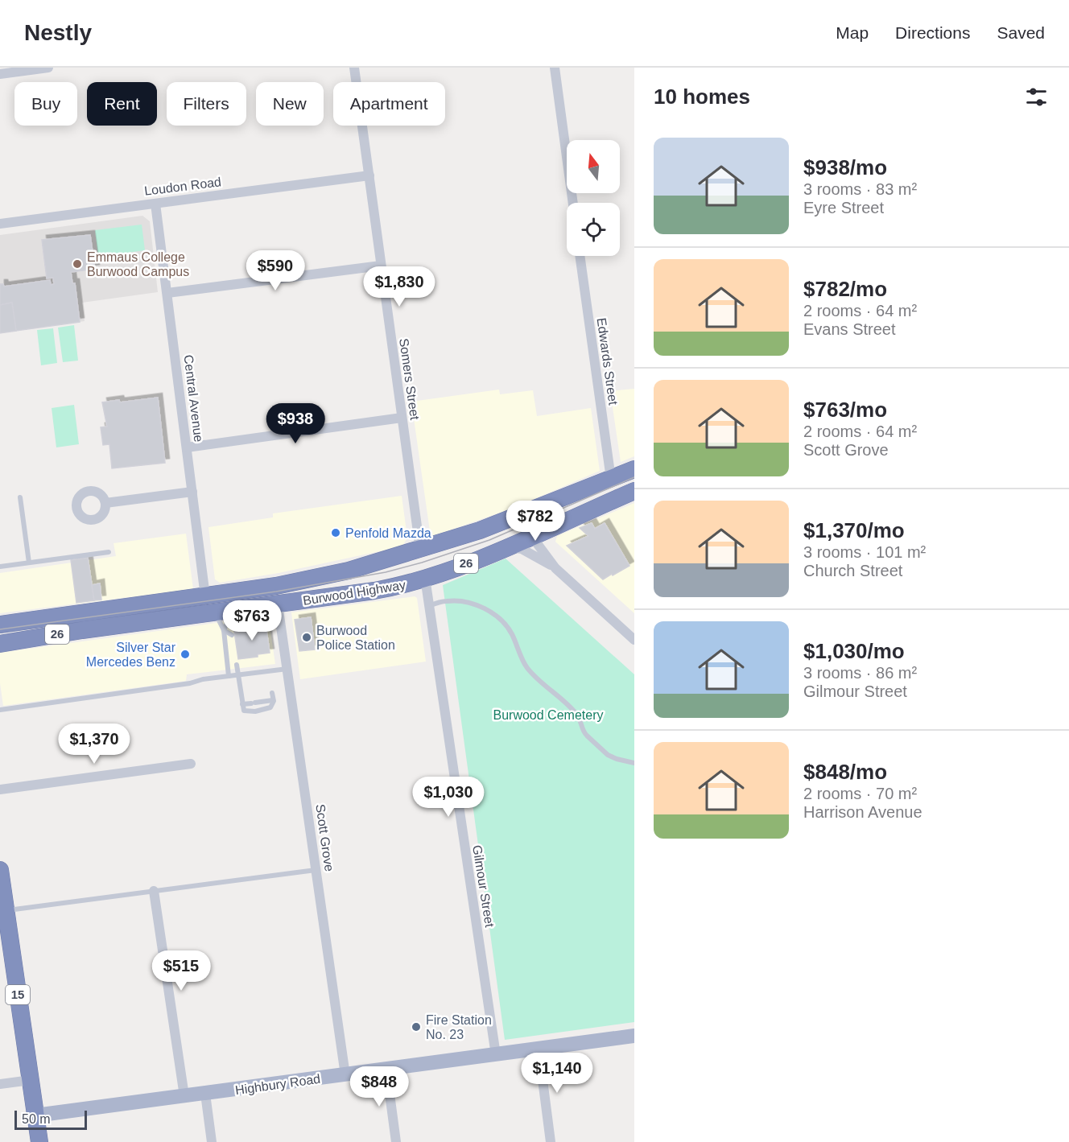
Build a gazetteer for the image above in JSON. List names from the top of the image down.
{
  "streets": {
    "highway": ["26", "Burwood Highway", "15"],
    "main road": ["Highbury Road"],
    "street": [
      "Loudon Road",
      "Edwards Street",
      "Somers Street",
      "Central Avenue",
      "Scott Grove",
      "Gilmour Street"
    ]
  },
  "crossings": [
    ["Loudon Road", "Somers Street"],
    ["Loudon Road", "Central Avenue"],
    ["Edwards Street", "Burwood Highway"],
    ["Somers Street", "Burwood Highway"],
    ["Central Avenue", "Burwood Highway"],
    ["Burwood Highway", "Scott Grove"],
    ["Burwood Highway", "Gilmour Street"],
    ["Scott Grove", "Highbury Road"],
    ["Gilmour Street", "Highbury Road"],
    ["15", "Highbury Road"]
  ],
  "parks": ["Burwood Cemetery"],
  "places": [
    "Emmaus College Burwood Campus",
    "Penfold Mazda",
    "Burwood Police Station",
    "Silver Star Mercedes Benz",
    "Fire Station No. 23"
  ],
  "scale_bar": "50 m",
  "north": "top",
  "page": {
    "header": "Nestly",
    "nav": ["Map", "Directions", "Saved"],
    "heading": "10 homes",
    "chip": [
      "Buy",
      "Rent",
      "Filters",
      "New",
      "Apartment"
    ],
    "list": [
      {
        "name": "$938/mo",
        "note": "3 rooms · 83 m² · Eyre Street"
      },
      {
        "name": "$782/mo",
        "note": "2 rooms · 64 m² · Evans Street"
      },
      {
        "name": "$763/mo",
        "note": "2 rooms · 64 m² · Scott Grove"
      },
      {
        "name": "$1,370/mo",
        "note": "3 rooms · 101 m² · Church Street"
      },
      {
        "name": "$1,030/mo",
        "note": "3 rooms · 86 m² · Gilmour Street"
      },
      {
        "name": "$848/mo",
        "note": "2 rooms · 70 m² · Harrison Avenue"
      }
    ],
    "price": [
      "$590",
      "$1,830",
      "$938",
      "$782",
      "$763",
      "$1,370",
      "$1,030",
      "$515",
      "$1,140",
      "$848"
    ],
    "scale": "50 m"
  }
}
